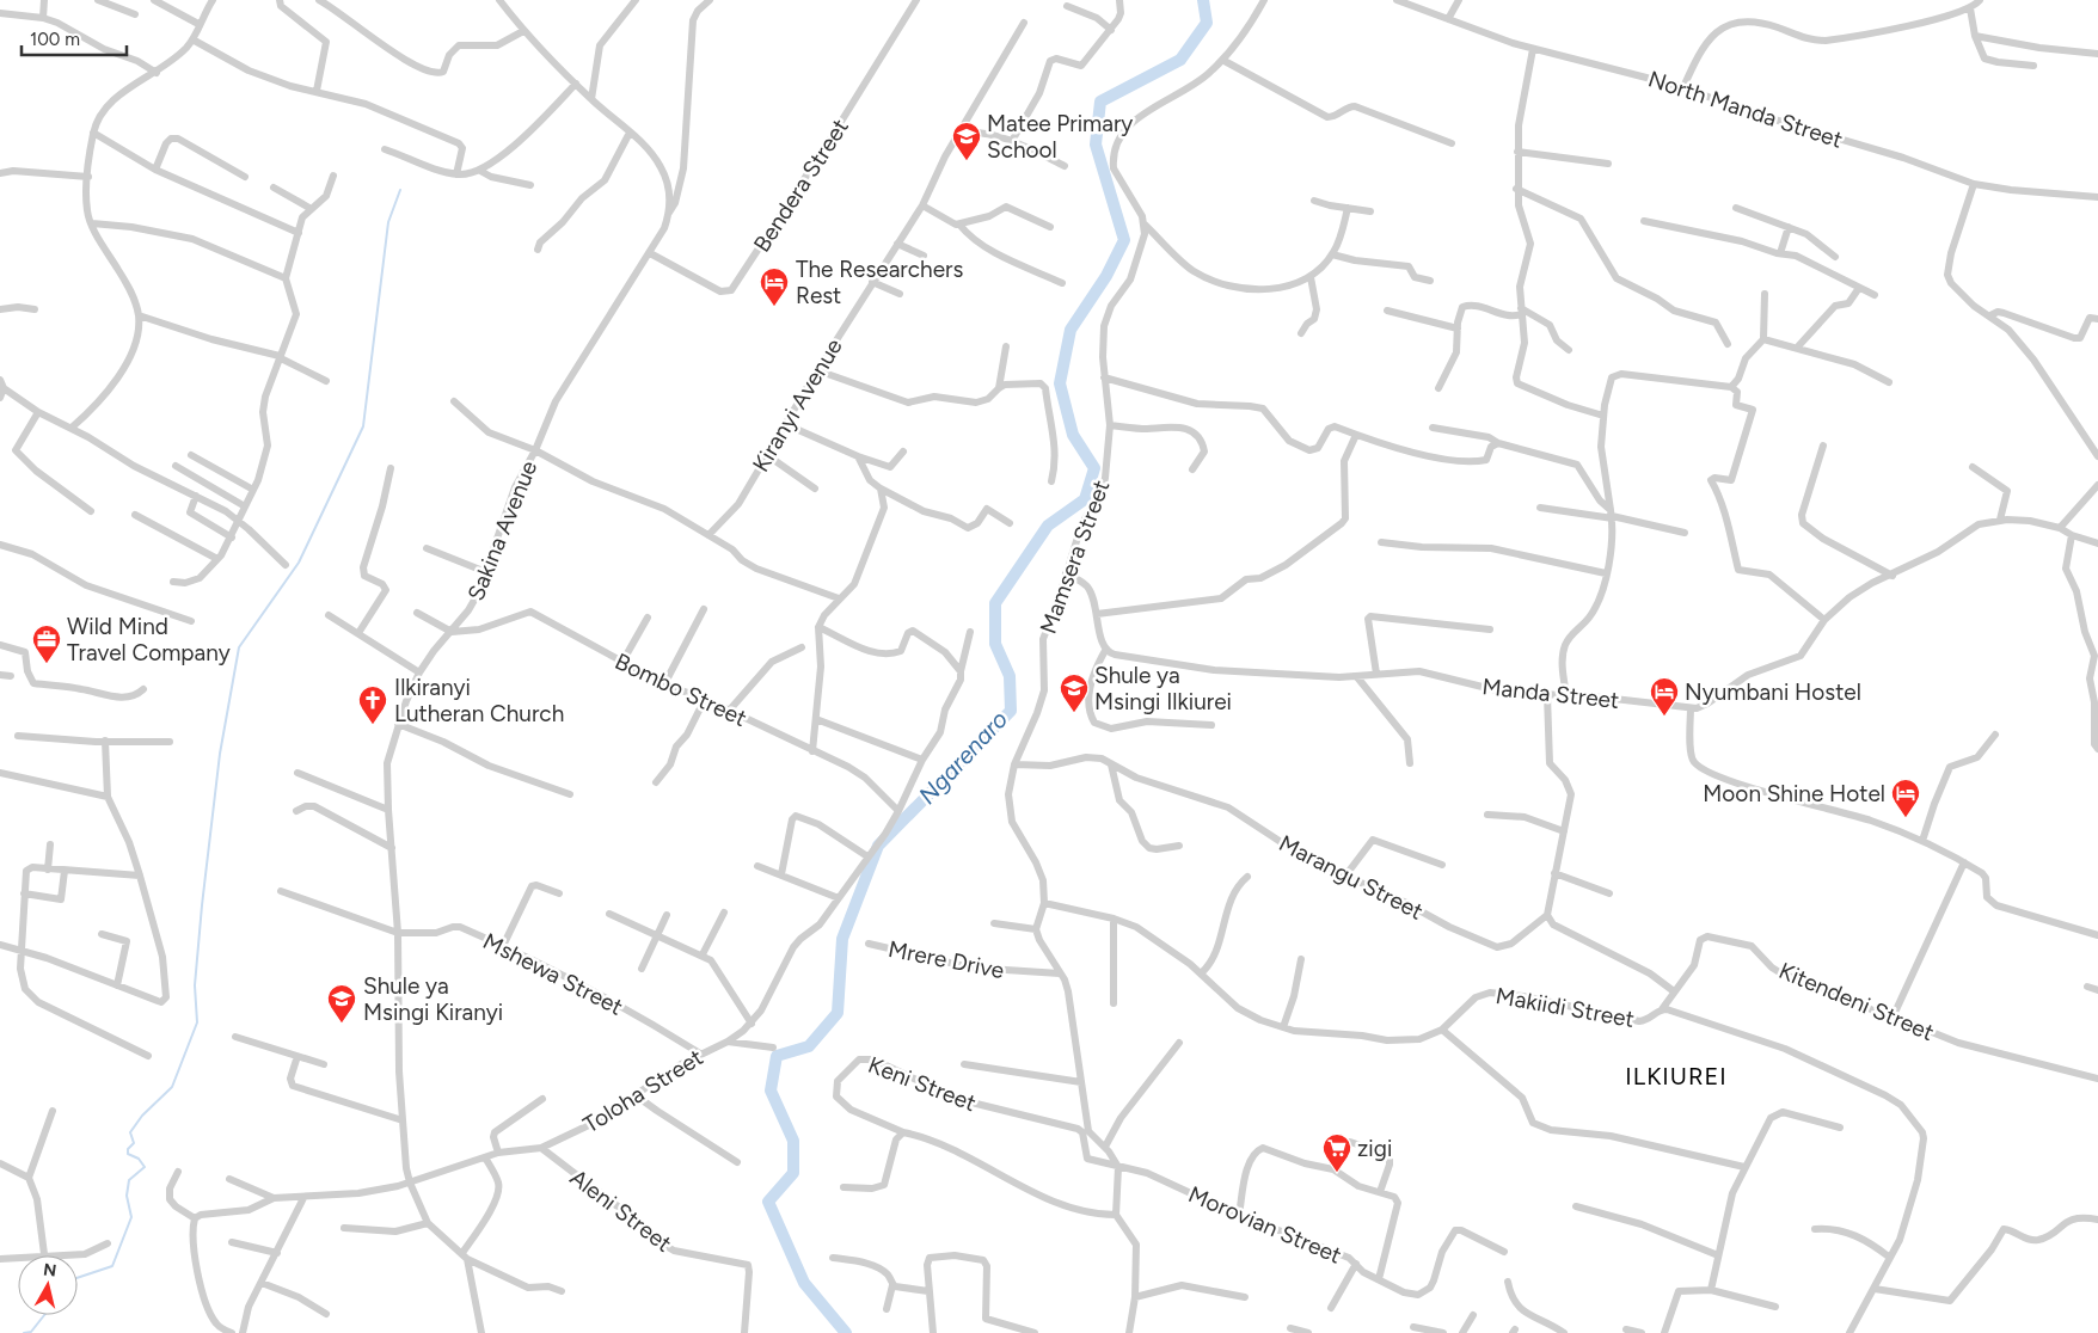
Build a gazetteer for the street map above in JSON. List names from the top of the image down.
{
  "streets": {
    "street": [
      "North Manda Street",
      "Bendera Street",
      "Kiranyi Avenue",
      "Sakina Avenue",
      "Mamsera Street",
      "Bombo Street",
      "Manda Street",
      "Marangu Street",
      "Mrere Drive",
      "Mshewa Street",
      "Kitendeni Street",
      "Makiidi Street",
      "Keni Street",
      "Toloha Street",
      "Aleni Street",
      "Morovian Street"
    ]
  },
  "crossings": [
    ["Bendera Street", "Sakina Avenue"],
    ["Sakina Avenue", "Bombo Street"],
    ["Sakina Avenue", "Mshewa Street"],
    ["Sakina Avenue", "Toloha Street"],
    ["Mamsera Street", "Marangu Street"],
    ["Mamsera Street", "Makiidi Street"],
    ["Bombo Street", "Toloha Street"],
    ["Mshewa Street", "Toloha Street"],
    ["Kitendeni Street", "Makiidi Street"],
    ["Keni Street", "Morovian Street"],
    ["Toloha Street", "Aleni Street"]
  ],
  "districts": ["ILKIUREI"],
  "water": ["Ngarenaro"],
  "places": {
    "school or university": ["Matee Primary School", "Shule ya Msingi Ilkiurei", "Shule ya Msingi Kiranyi"],
    "hotel": ["The Researchers Rest", "Nyumbani Hostel", "Moon Shine Hotel"],
    "office": ["Wild Mind Travel Company"],
    "church": ["Ilkiranyi Lutheran Church"],
    "supermarket": ["zigi"]
  },
  "scale_bar": "100 m",
  "north": "top"
}
